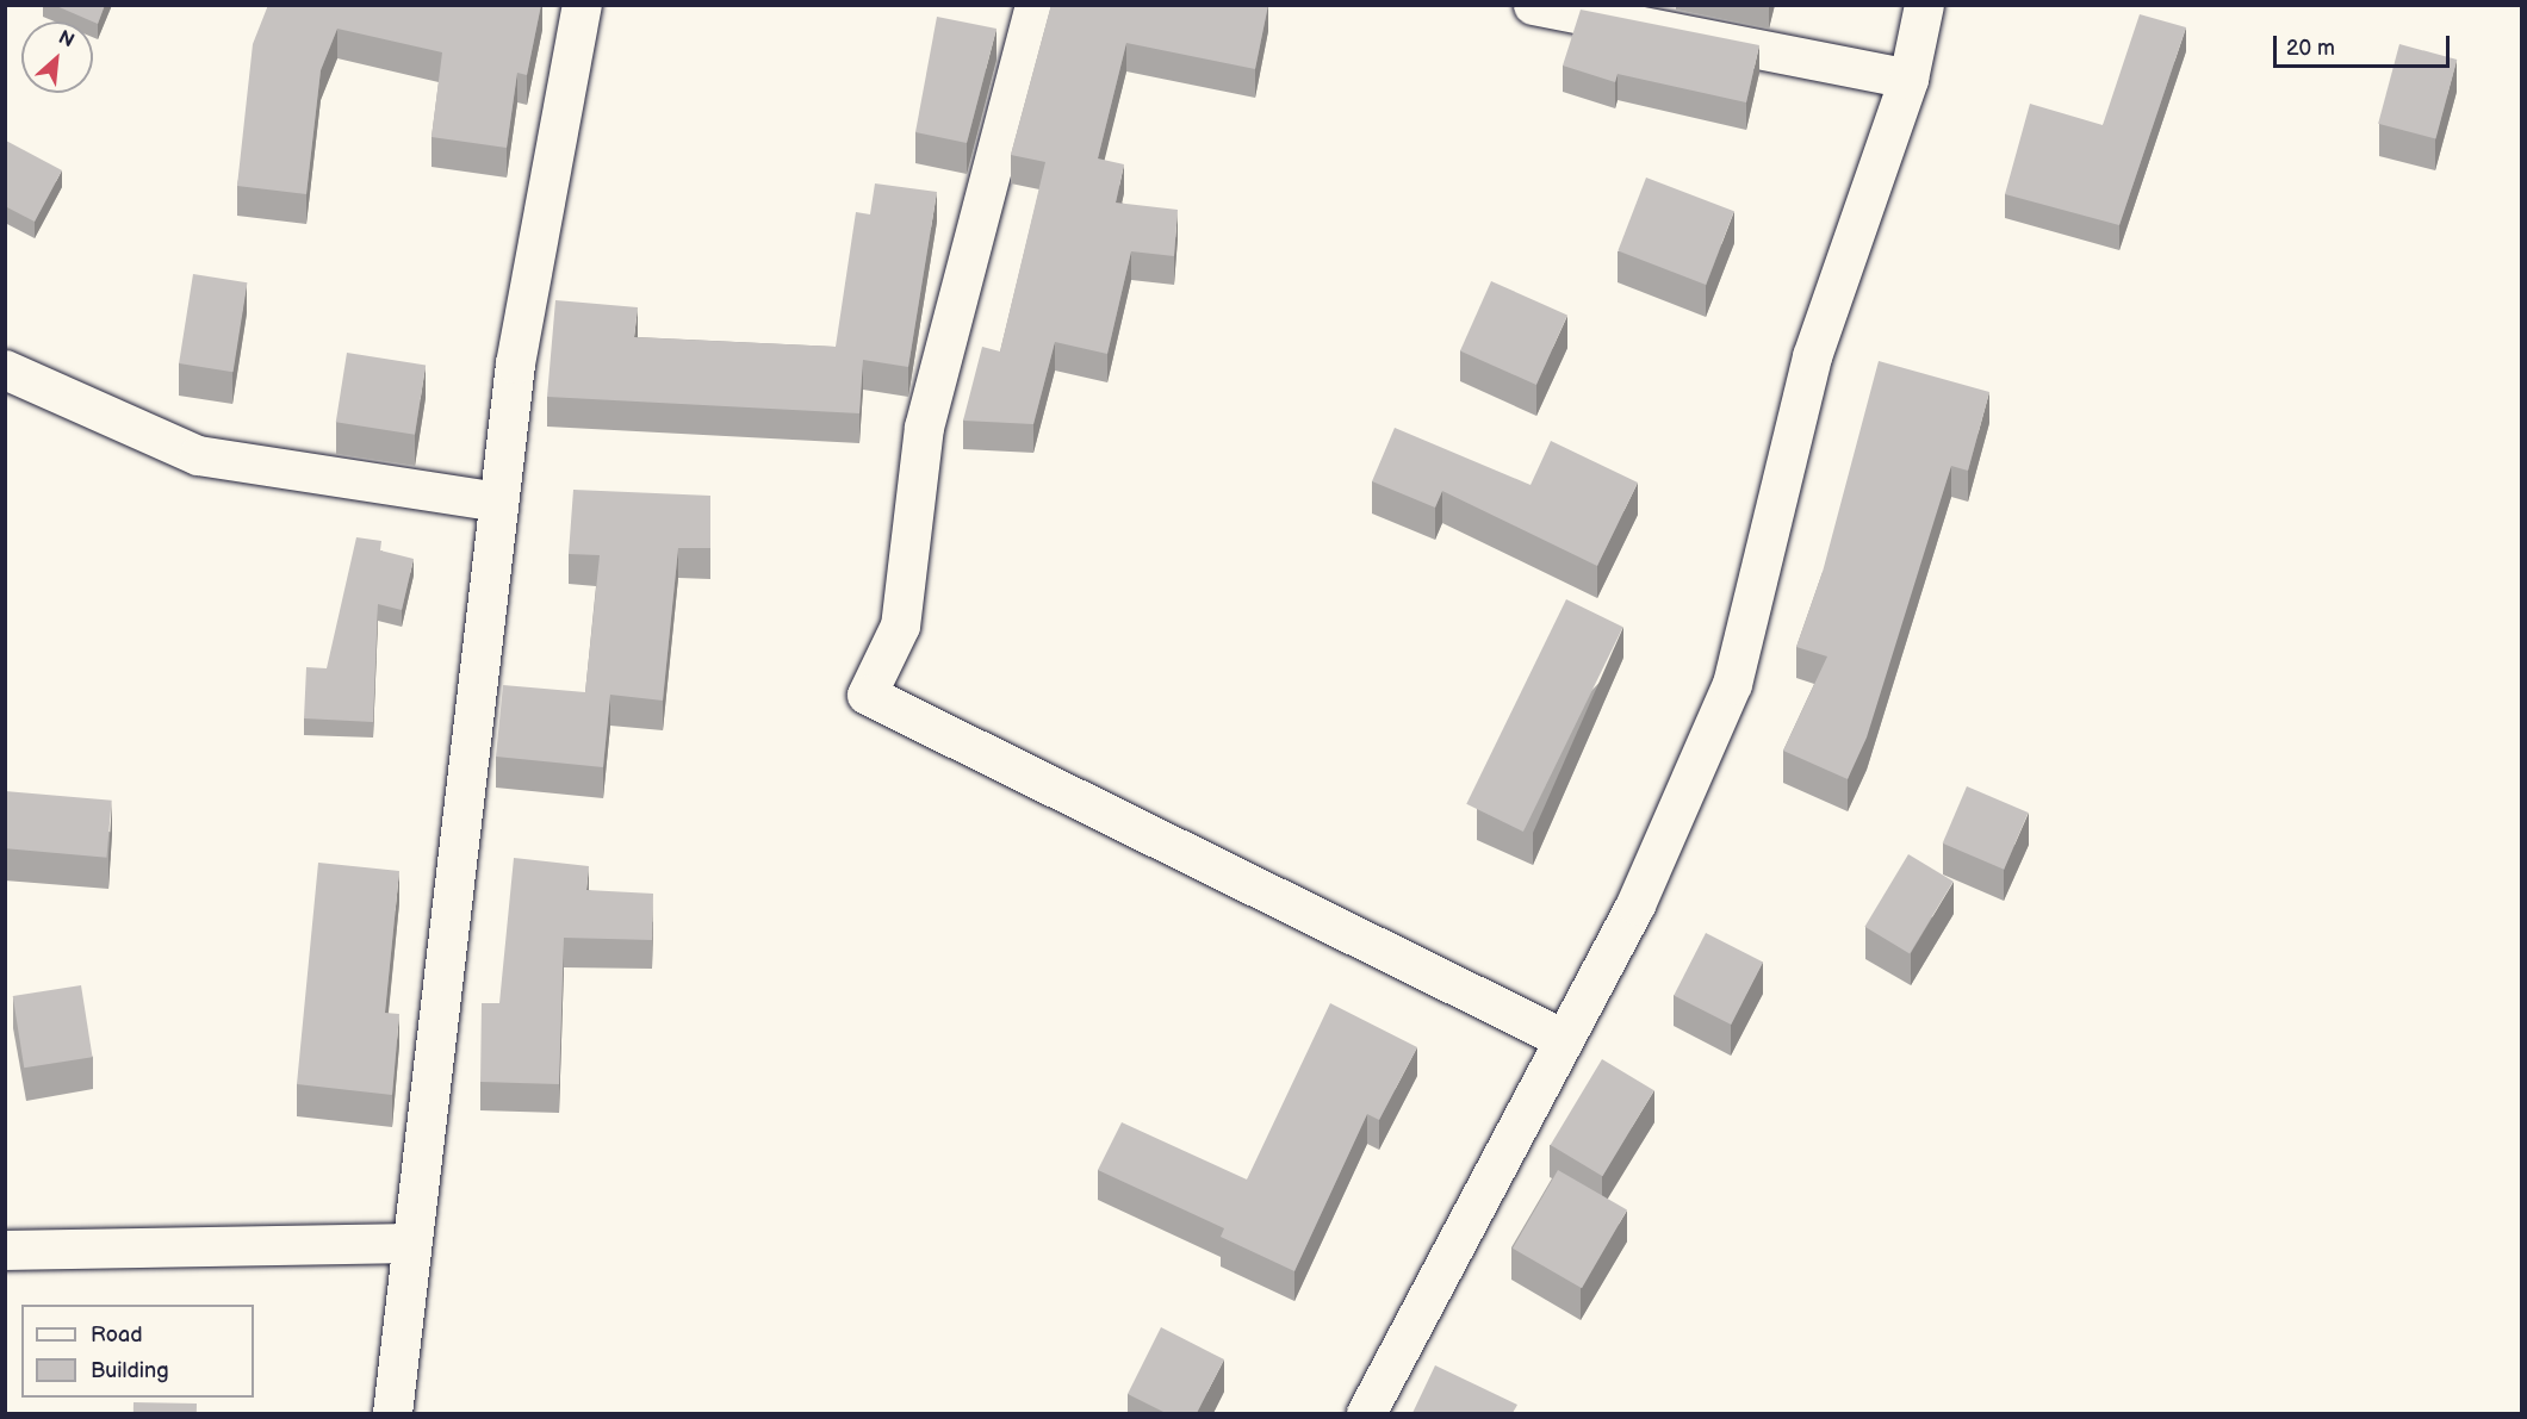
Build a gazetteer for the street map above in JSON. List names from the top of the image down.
{
  "legend": ["Road", "Building"],
  "scale_bar": "20 m",
  "north": "top right"
}
